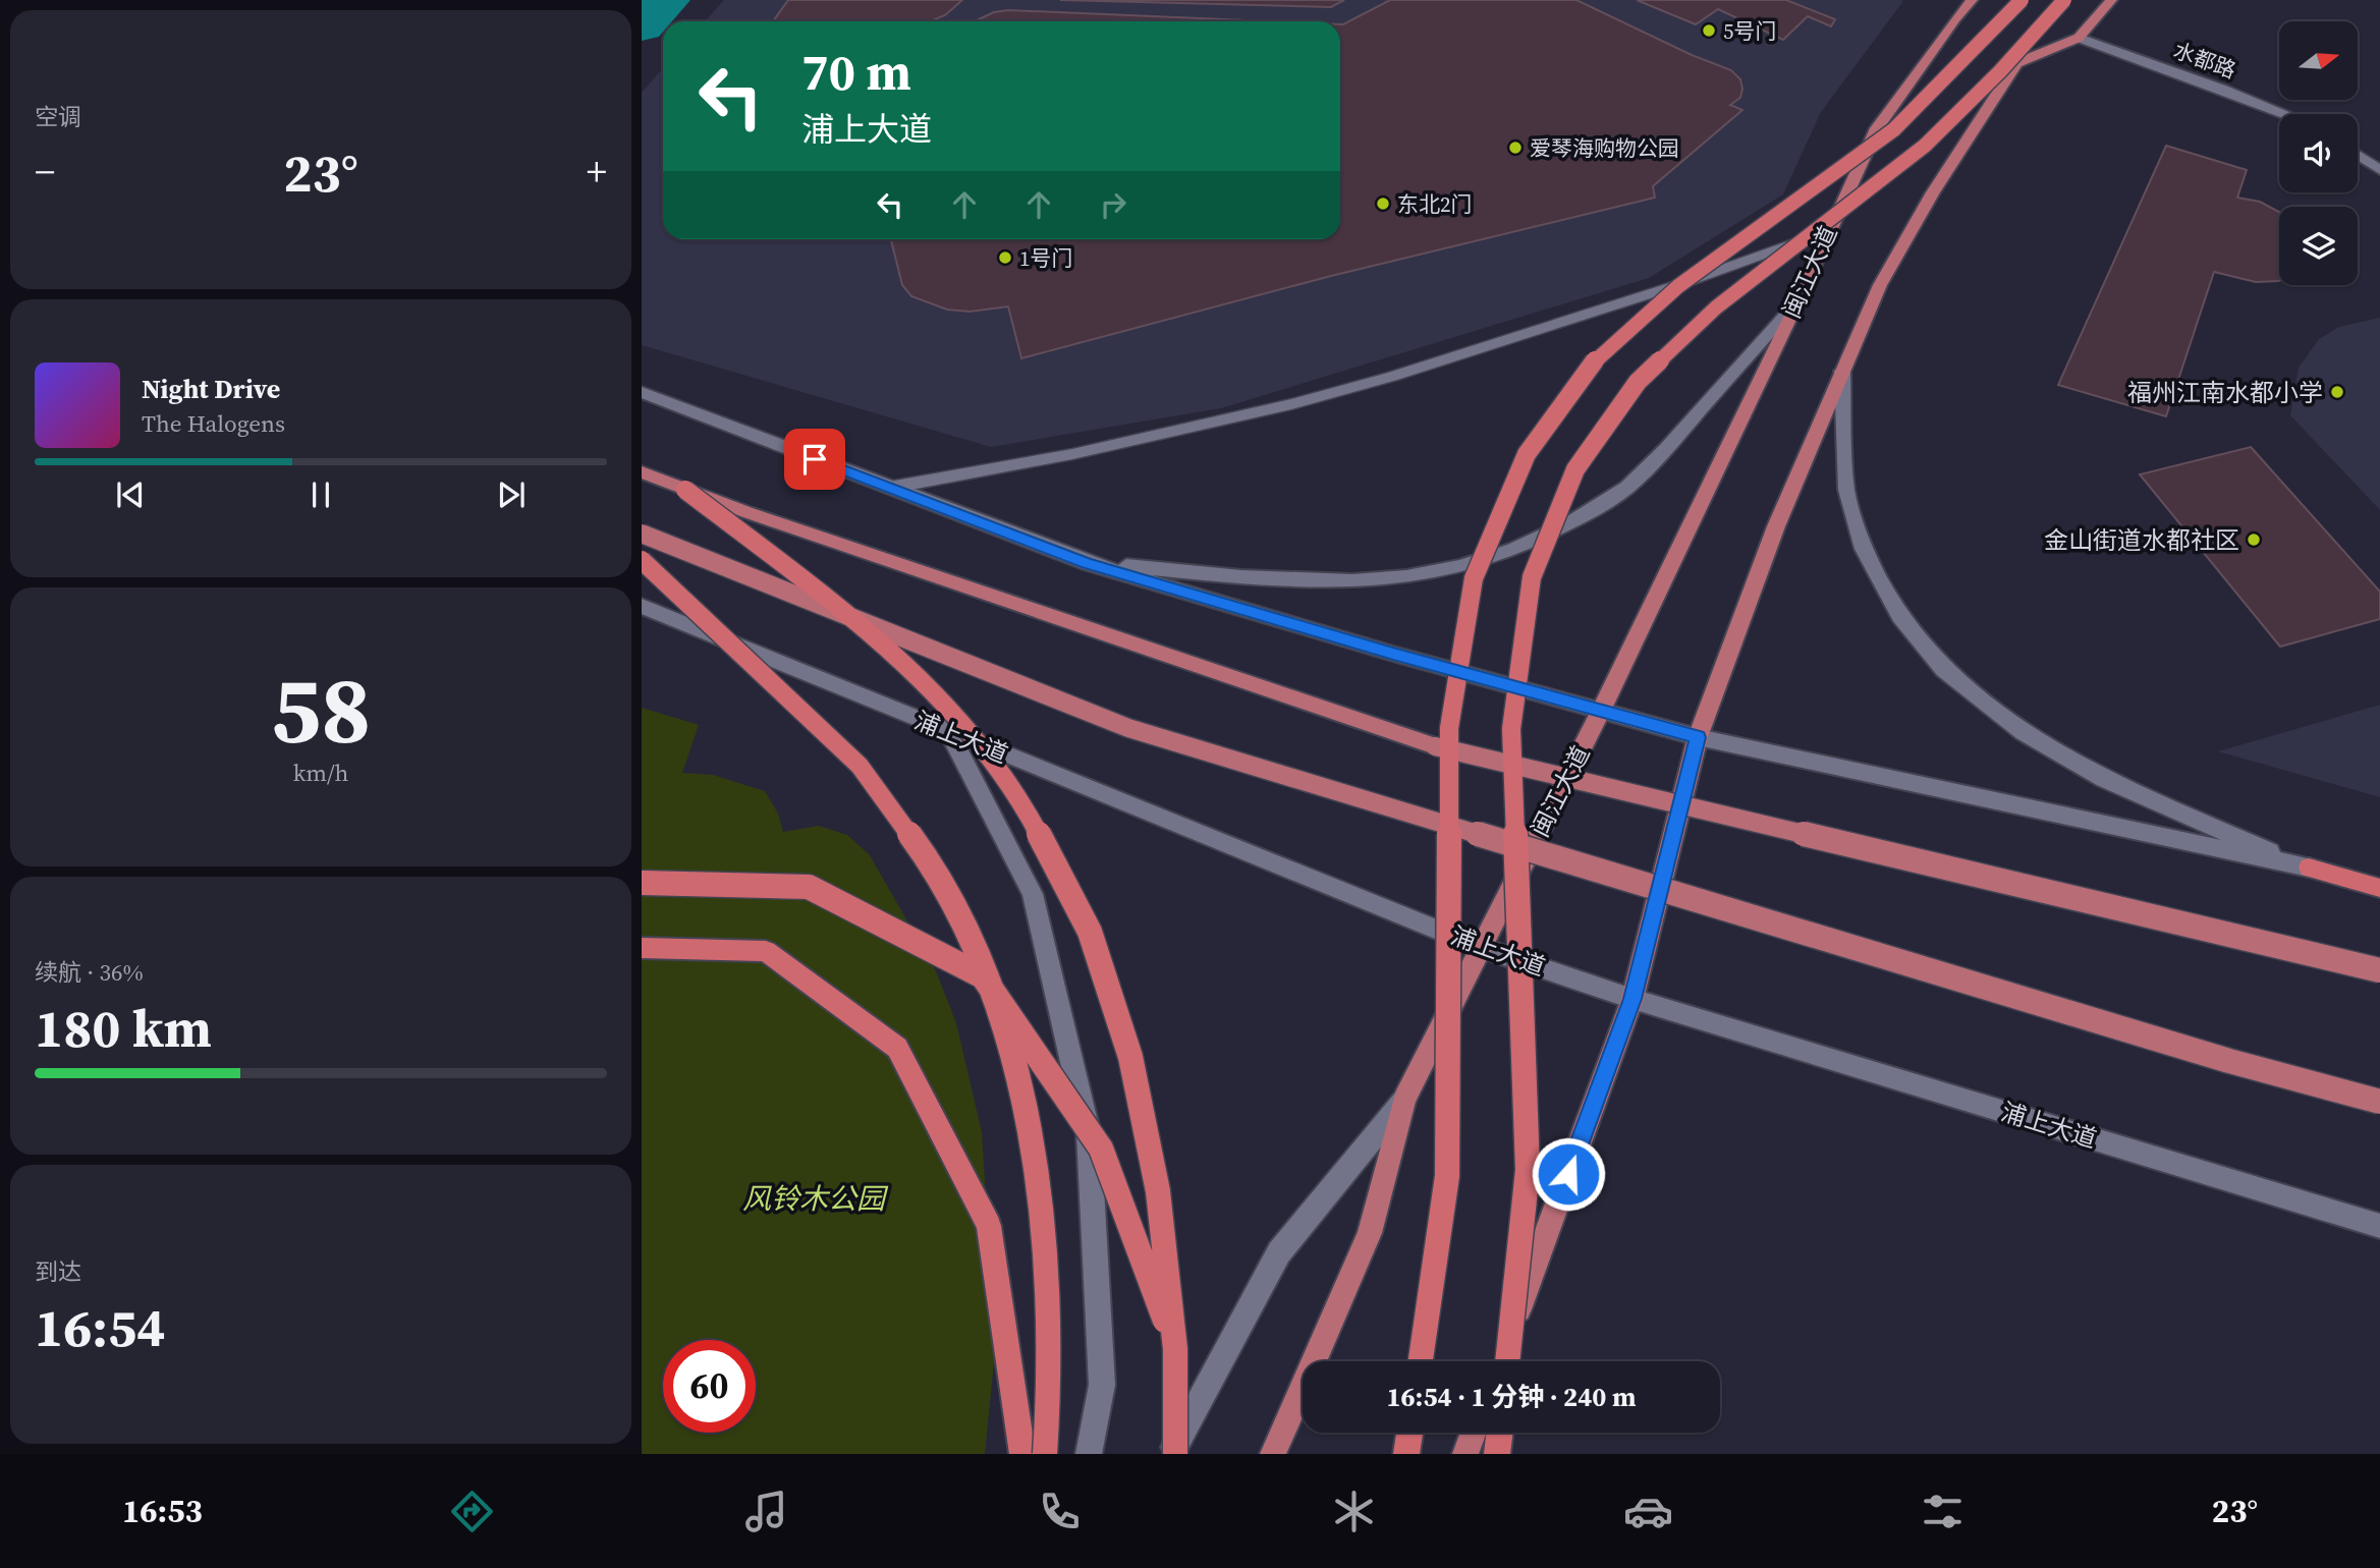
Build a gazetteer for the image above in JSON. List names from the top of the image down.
{
  "streets": {
    "main road": ["水都路", "闽江大道", "浦上大道"]
  },
  "crossings": [
    ["闽江大道", "浦上大道"]
  ],
  "parks": ["风铃木公园"],
  "places": [
    "5号门",
    "爱琴海购物公园",
    "东北2门",
    "1号门",
    "福州江南水都小学",
    "金山街道水都社区"
  ],
  "north": "right",
  "page": {
    "tile": [
      "空调",
      ["58", "km/h"],
      ["续航 · 36%", "180 km"],
      ["到达", "16:54"]
    ],
    "turn": ["70 m", "浦上大道"],
    "heat": ["−", "23°", "+"],
    "song": ["Night Drive", "The Halogens"],
    "limit": "60",
    "trip": "16:54 · 1 分钟 · 240 m",
    "tabs": ["16:53", "23°"]
  }
}
